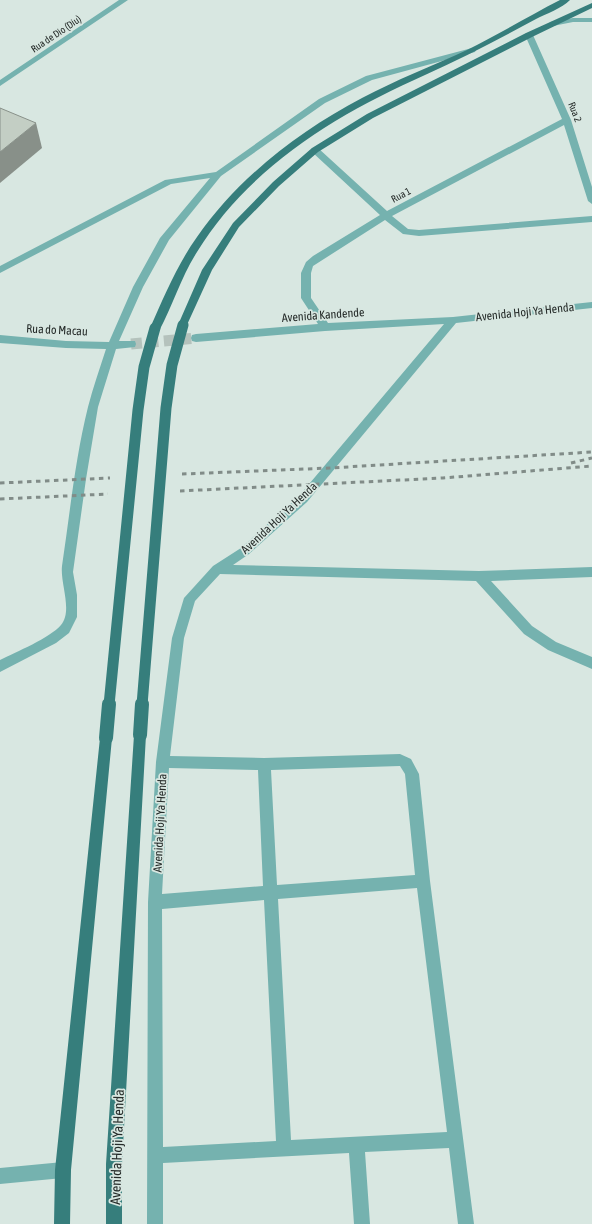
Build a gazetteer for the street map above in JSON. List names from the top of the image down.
{
  "streets": {
    "main road": ["Avenida Hoji Ya Henda"],
    "street": [
      "Rua de Dio (Diu)",
      "Rua 2",
      "Rua 1",
      "Avenida Kandende",
      "Rua do Macau"
    ]
  },
  "crossings": [
    ["Rua 2", "Rua 1"],
    ["Rua 1", "Avenida Kandende"],
    ["Avenida Hoji Ya Henda", "Avenida Kandende"]
  ]
}
